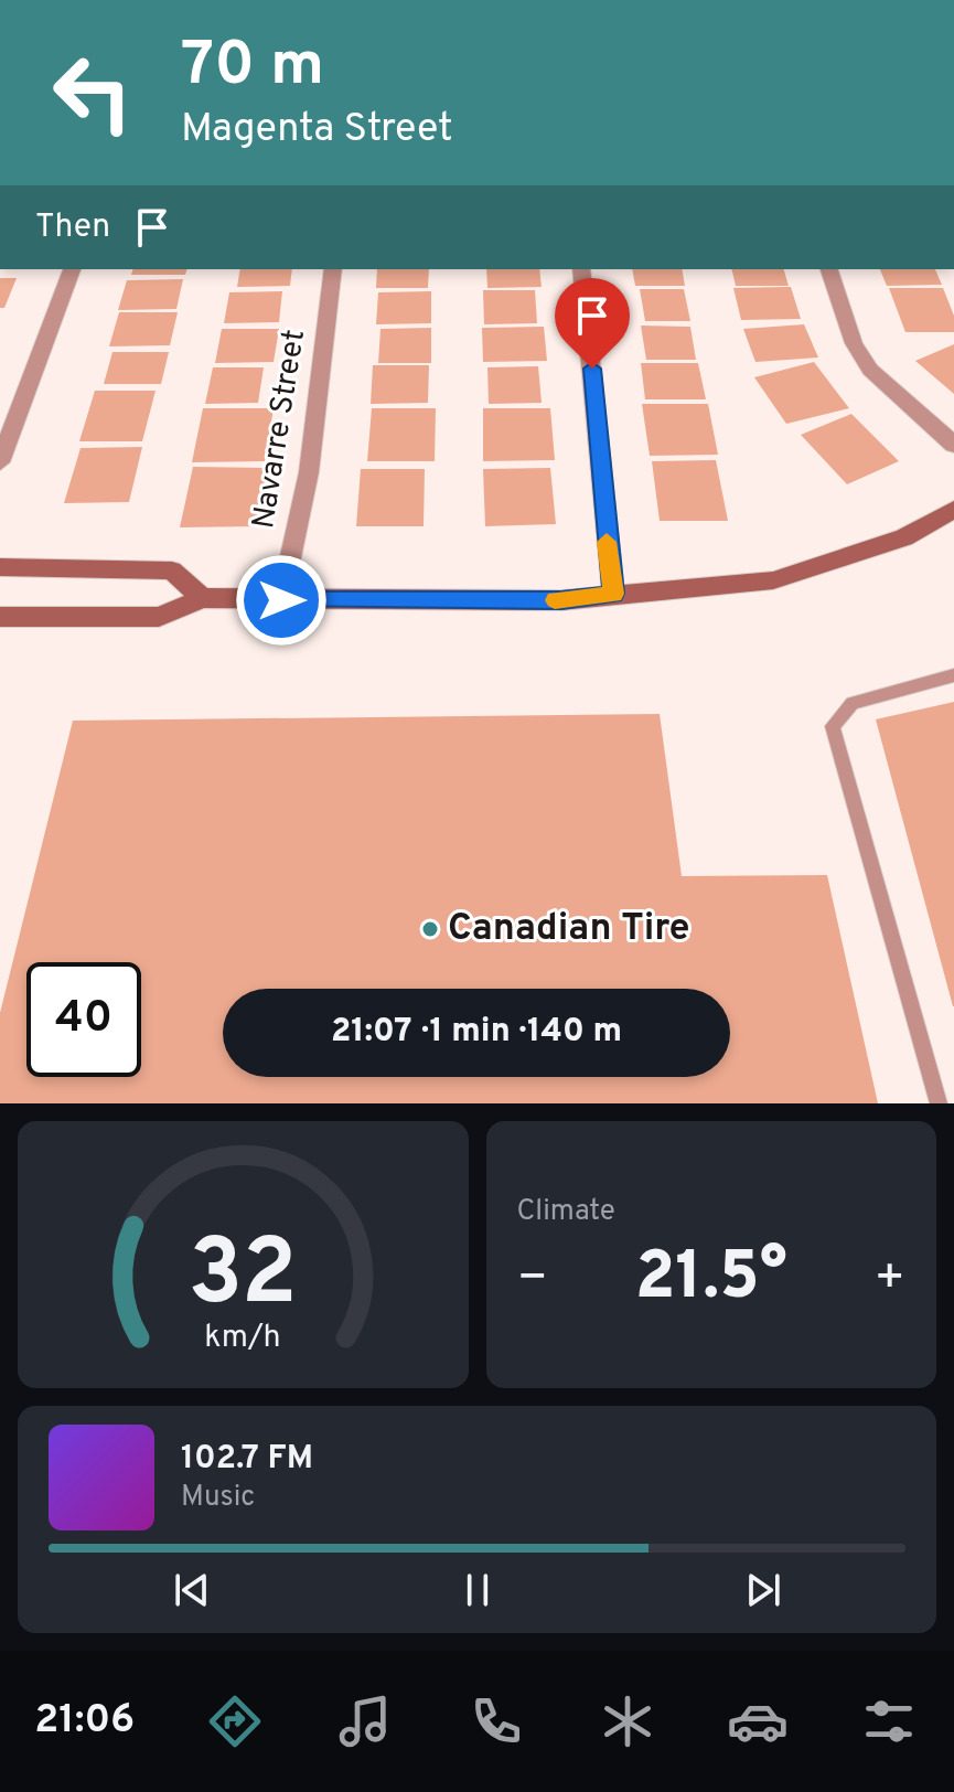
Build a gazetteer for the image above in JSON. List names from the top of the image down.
{
  "streets": {
    "street": ["Navarre Street"]
  },
  "places": ["Canadian Tire"],
  "page": {
    "turn": ["70 m", "Magenta Street"],
    "then": "Then",
    "limit": "40",
    "trip": "21:07 · 1 min · 140 m",
    "tile": "Climate",
    "heat": ["−", "21.5°", "+"],
    "song": ["102.7 FM", "Music"],
    "tabs": "21:06",
    "gauge": ["32", "km/h"]
  }
}
